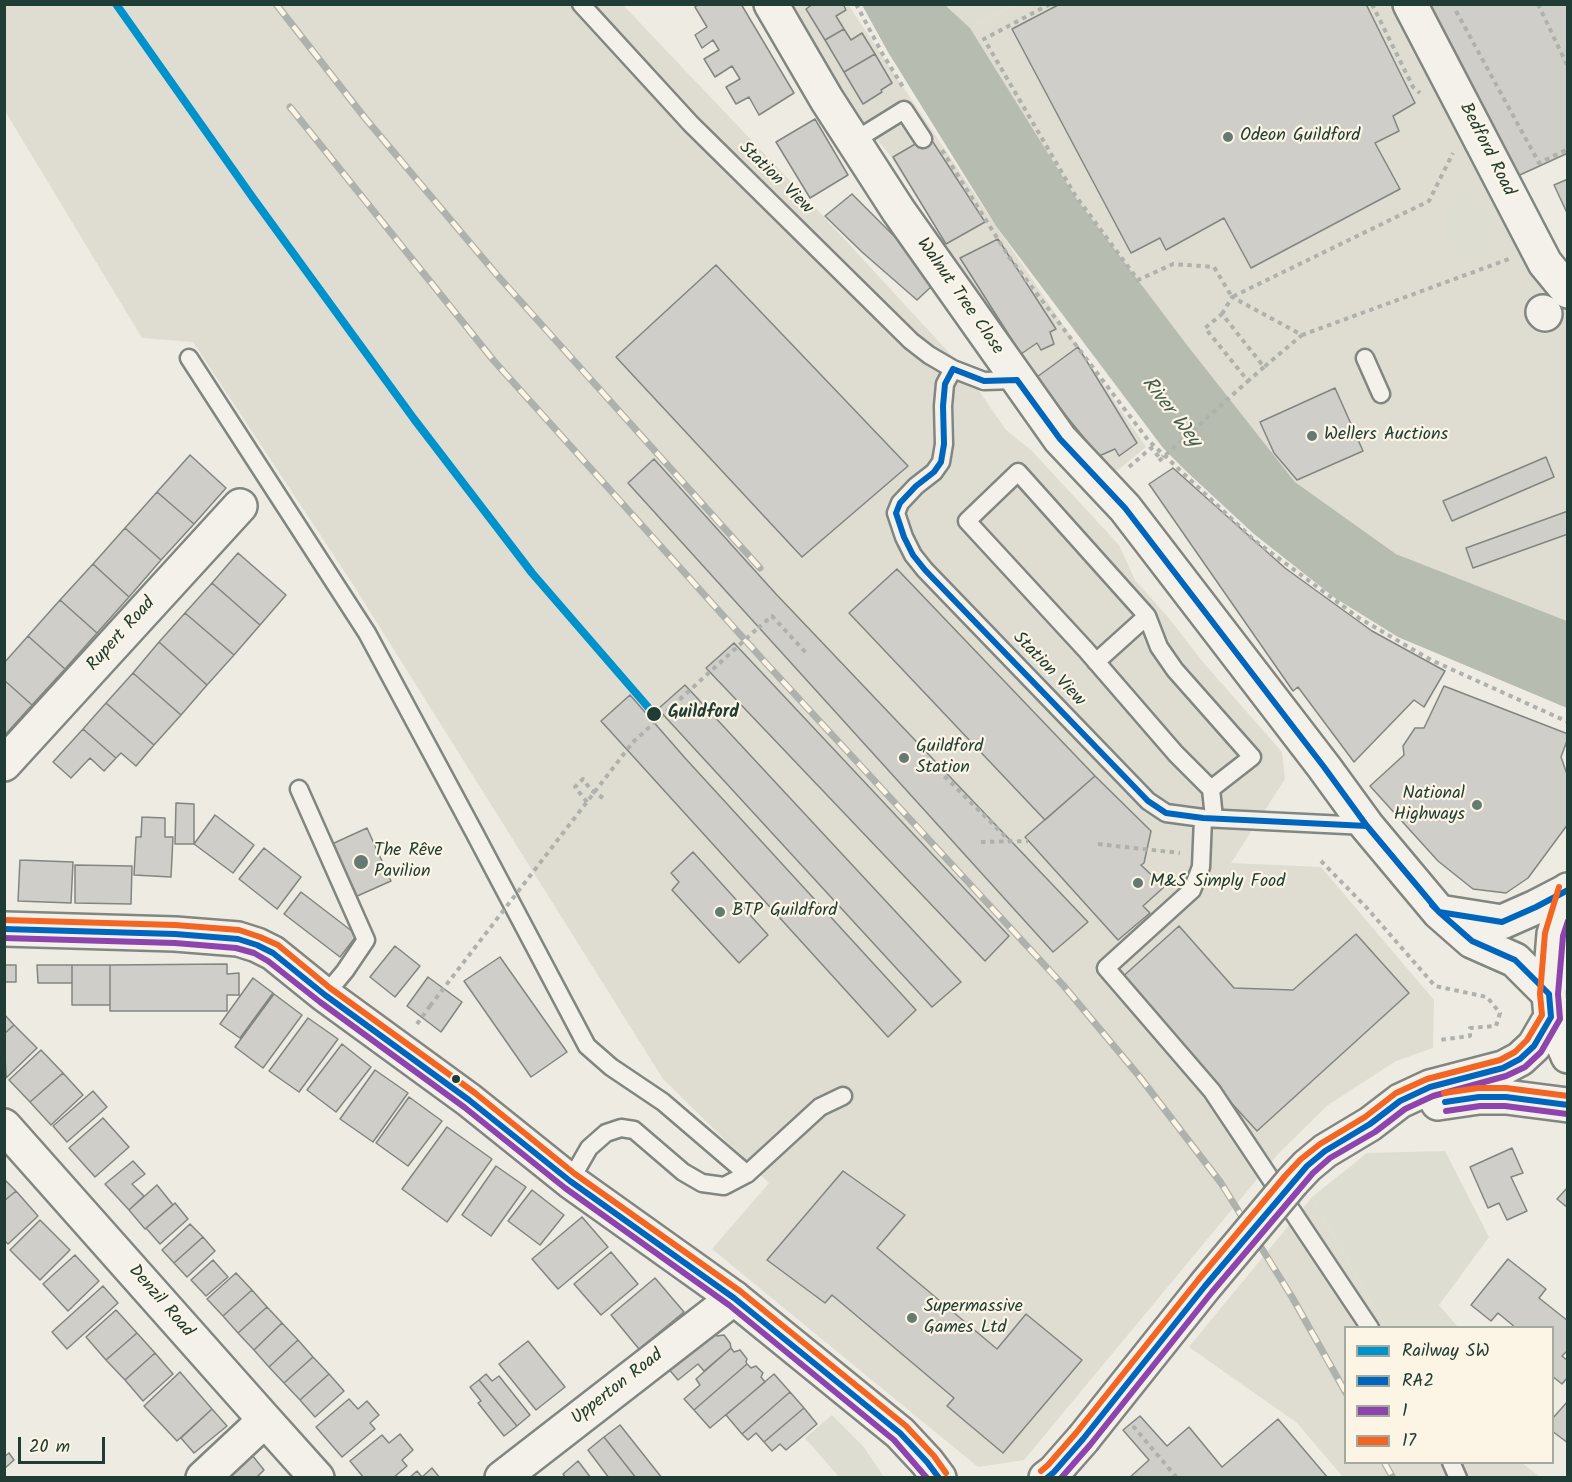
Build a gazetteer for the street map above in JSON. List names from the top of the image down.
{
  "streets": {
    "street": [
      "Bedford Road",
      "Walnut Tree Close",
      "Rupert Road",
      "Denzil Road",
      "Upperton Road"
    ],
    "lane": ["Station View"]
  },
  "crossings": [
    ["Station View", "Walnut Tree Close"]
  ],
  "water": ["River Wey"],
  "places": [
    "Odeon Guildford",
    "Wellers Auctions",
    "Guildford",
    "Guildford Station",
    "National Highways",
    "The Rêve Pavilion",
    "M&S Simply Food",
    "BTP Guildford",
    "Supermassive Games Ltd"
  ],
  "lines": [
    "rail line SW",
    "transit line RA2",
    "transit line 17",
    "transit line 1"
  ],
  "legend": [
    "Railway SW",
    "RA2",
    "1",
    "17"
  ],
  "scale_bar": "20 m"
}
